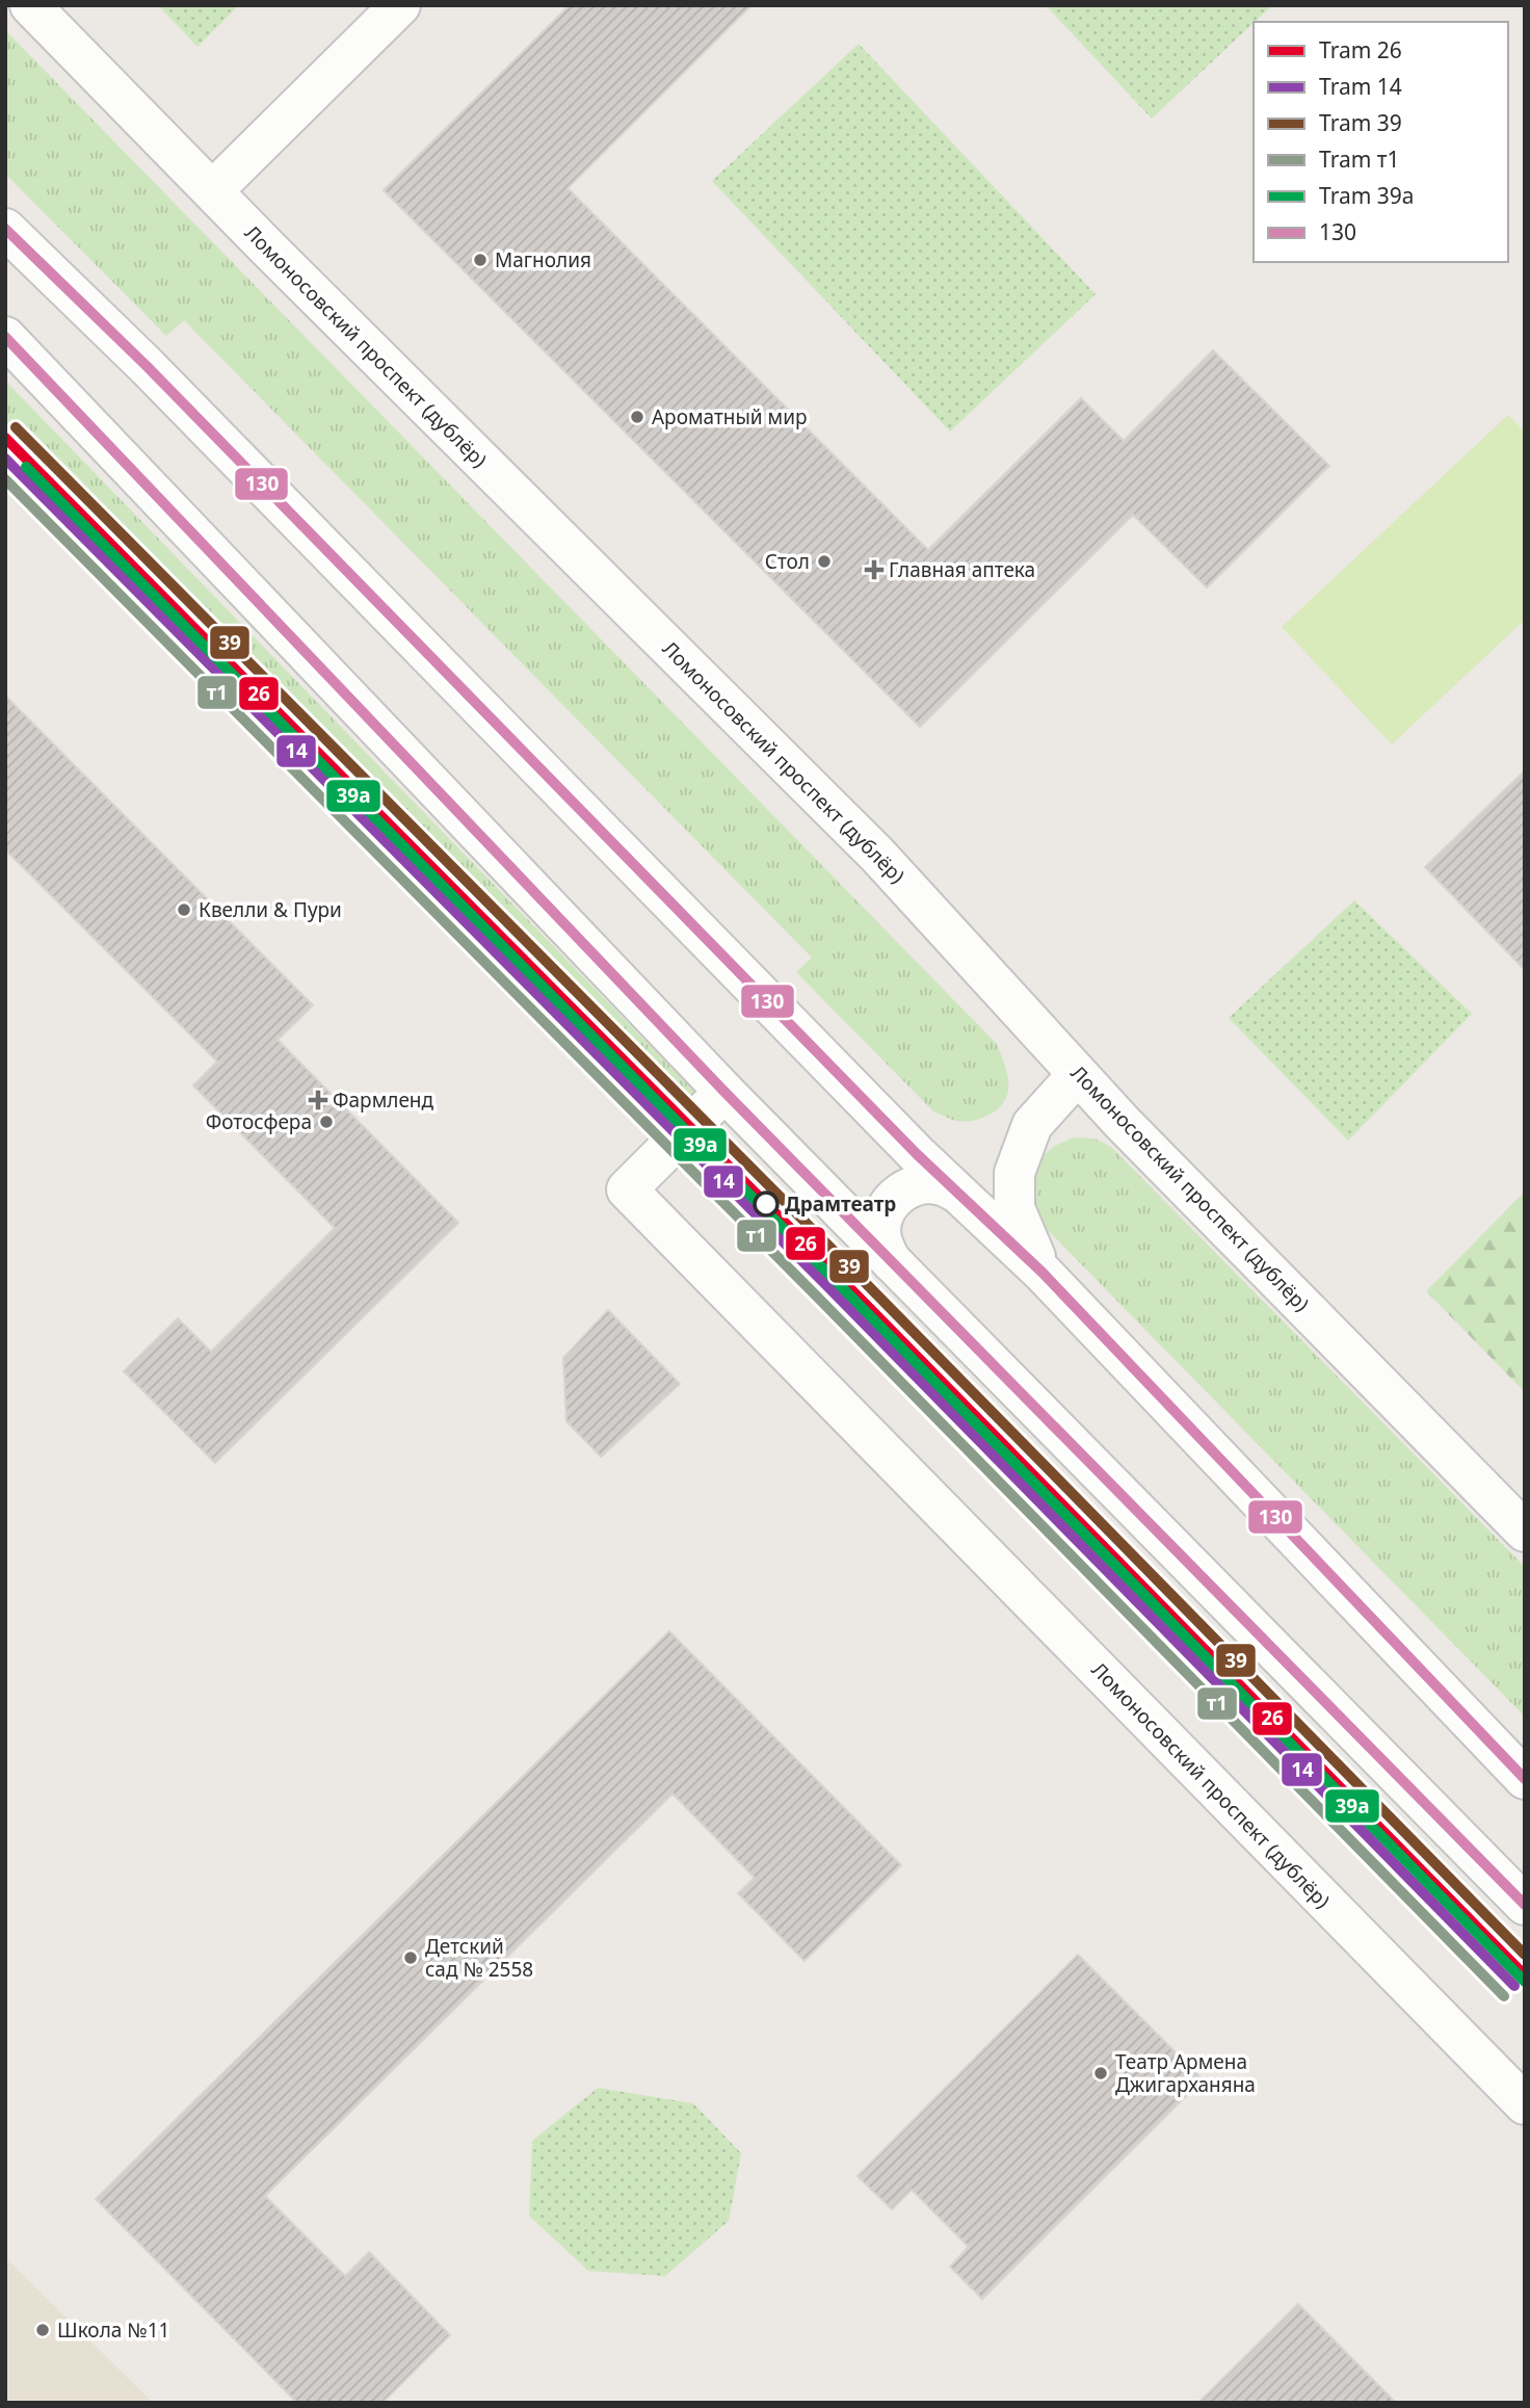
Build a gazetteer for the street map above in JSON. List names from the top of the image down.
{
  "streets": {
    "main road": ["Ломоносовский проспект (дублёр)"]
  },
  "places": {
    "other": [
      "Магнолия",
      "Ароматный мир",
      "Стол",
      "Квелли & Пури",
      "Фотосфера",
      "Драмтеатр",
      "Детский сад № 2558",
      "Театр Армена Джигарханяна",
      "Школа №11"
    ],
    "health": ["Главная аптека", "Фармленд"]
  },
  "lines": [
    "transit line 130",
    "tram line 39",
    "tram line 26",
    "tram line 14",
    "tram line 39а",
    "tram line т1"
  ],
  "legend": [
    "Tram 26",
    "Tram 14",
    "Tram 39",
    "Tram т1",
    "Tram 39а",
    "130"
  ]
}
